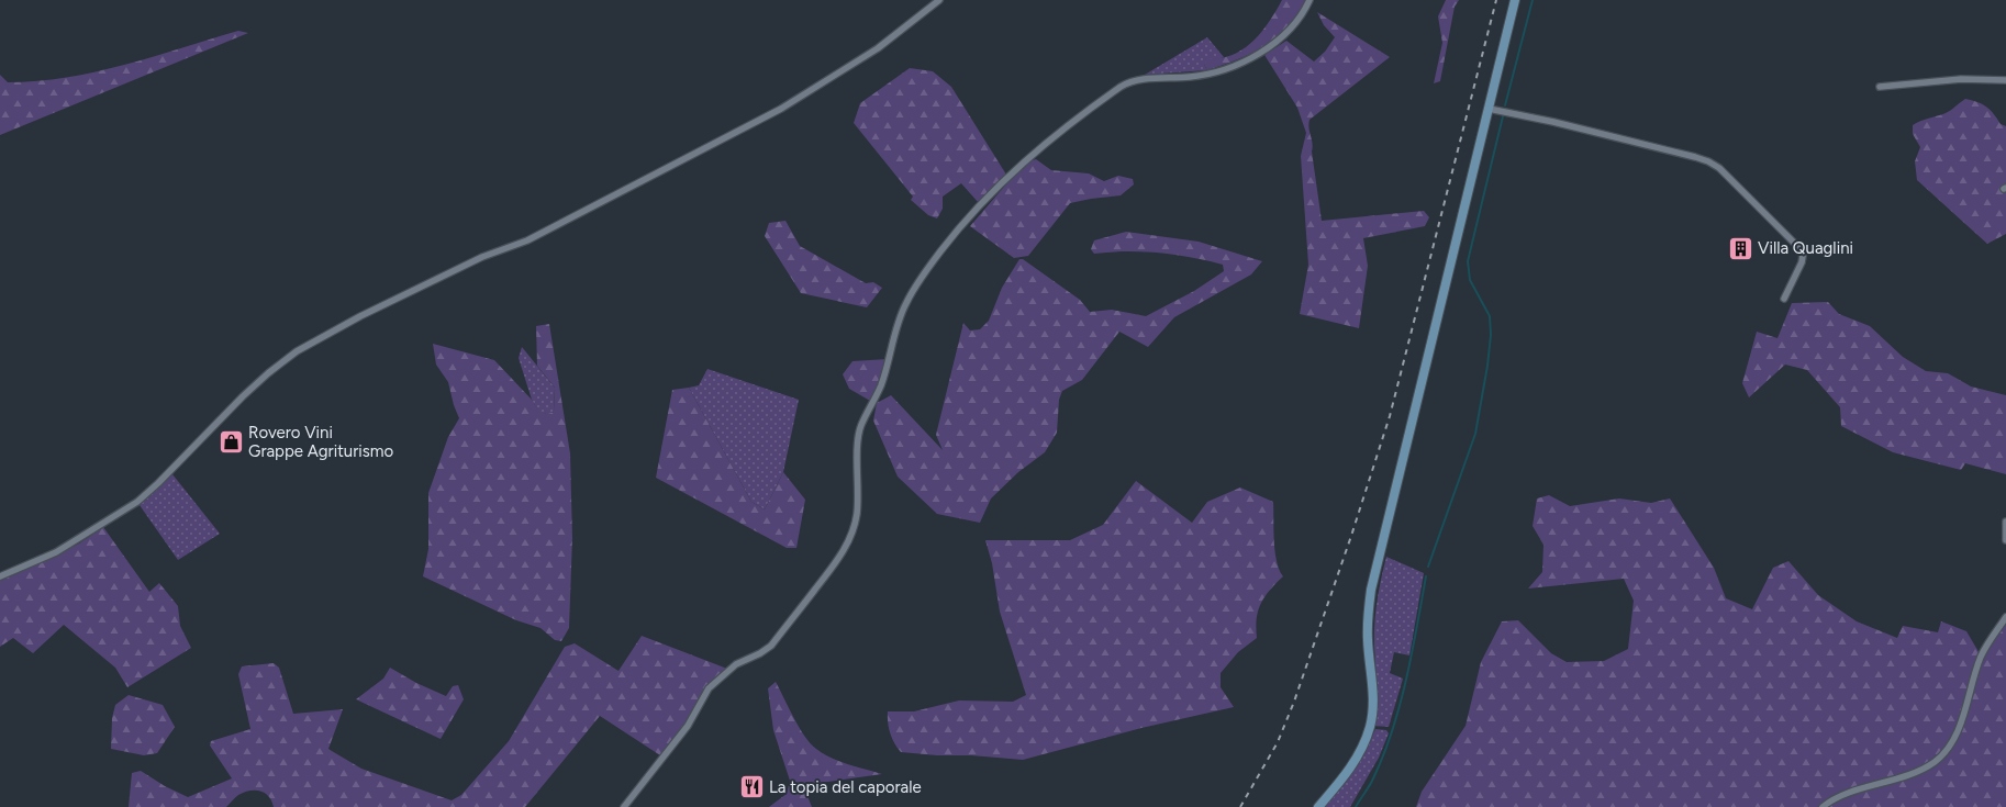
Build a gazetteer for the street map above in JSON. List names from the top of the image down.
{
  "places": {
    "building": ["Villa Quaglini"],
    "shop": ["Rovero Vini Grappe Agriturismo"],
    "restaurant": ["La topia del caporale"]
  }
}
